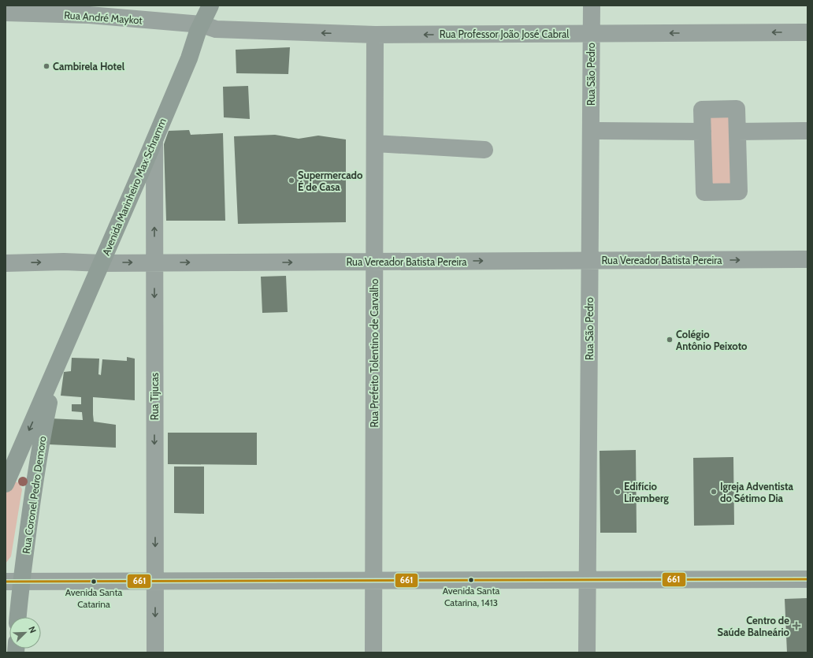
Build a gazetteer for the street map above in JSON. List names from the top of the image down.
{
  "streets": {
    "main road": ["Avenida Marinheiro Max Schramm", "Rua Coronel Pedro Demoro"],
    "street": [
      "Rua André Maykot",
      "Rua Professor João José Cabral",
      "Rua São Pedro",
      "Rua Vereador Batista Pereira",
      "Rua Prefeito Tolentino de Carvalho",
      "Rua Tijucas"
    ]
  },
  "crossings": [
    ["Rua André Maykot", "Rua Professor João José Cabral"],
    ["Rua André Maykot", "Avenida Marinheiro Max Schramm"],
    ["Rua Professor João José Cabral", "Rua São Pedro"],
    ["Rua Professor João José Cabral", "Avenida Marinheiro Max Schramm"],
    ["Rua Professor João José Cabral", "Rua Prefeito Tolentino de Carvalho"],
    ["Rua São Pedro", "Rua Vereador Batista Pereira"],
    ["Avenida Marinheiro Max Schramm", "Rua Vereador Batista Pereira"],
    ["Avenida Marinheiro Max Schramm", "Rua Tijucas"],
    ["Avenida Marinheiro Max Schramm", "Rua Coronel Pedro Demoro"],
    ["Rua Vereador Batista Pereira", "Rua Prefeito Tolentino de Carvalho"],
    ["Rua Vereador Batista Pereira", "Rua Tijucas"]
  ],
  "places": {
    "other": [
      "Cambirela Hotel",
      "Supermercado É de Casa",
      "Colégio Antônio Peixoto",
      "Edifício Liremberg",
      "Igreja Adventista do Sétimo Dia",
      "Avenida Santa Catarina, 1413",
      "Avenida Santa Catarina"
    ],
    "health": ["Centro de Saúde Balneário"]
  },
  "lines": ["transit line 661"],
  "north": "top right"
}
